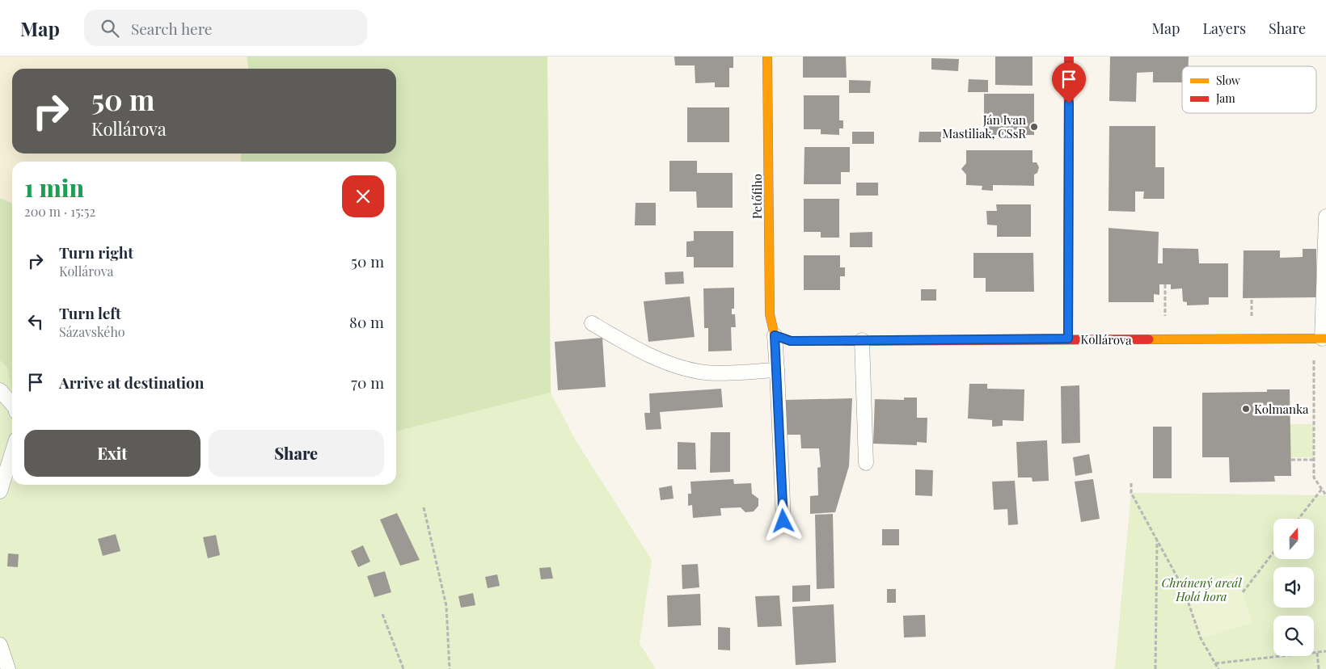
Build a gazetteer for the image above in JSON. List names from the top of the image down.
{
  "streets": {
    "street": ["Petőfiho", "Kollárova"]
  },
  "crossings": [
    ["Petőfiho", "Kollárova"]
  ],
  "parks": ["Chránený areál Holá hora"],
  "places": ["Ján Ivan Mastiliak, CSsR", "Kolmanka"],
  "legend": ["Slow", "Jam"],
  "north": "top",
  "page": {
    "header": "Map",
    "search": "Search here",
    "nav": ["Map", "Layers", "Share"],
    "turn": ["50 m", "Kollárova"],
    "heading": ["1 min", "200 m · 15:52"],
    "list": [
      {
        "name": "Turn right",
        "note": "Kollárova",
        "value": "50 m"
      },
      {
        "name": "Turn left",
        "note": "Sázavského",
        "value": "80 m"
      },
      {
        "name": "Arrive at destination",
        "value": "70 m"
      }
    ],
    "buttons": ["Exit", "Share"]
  }
}
